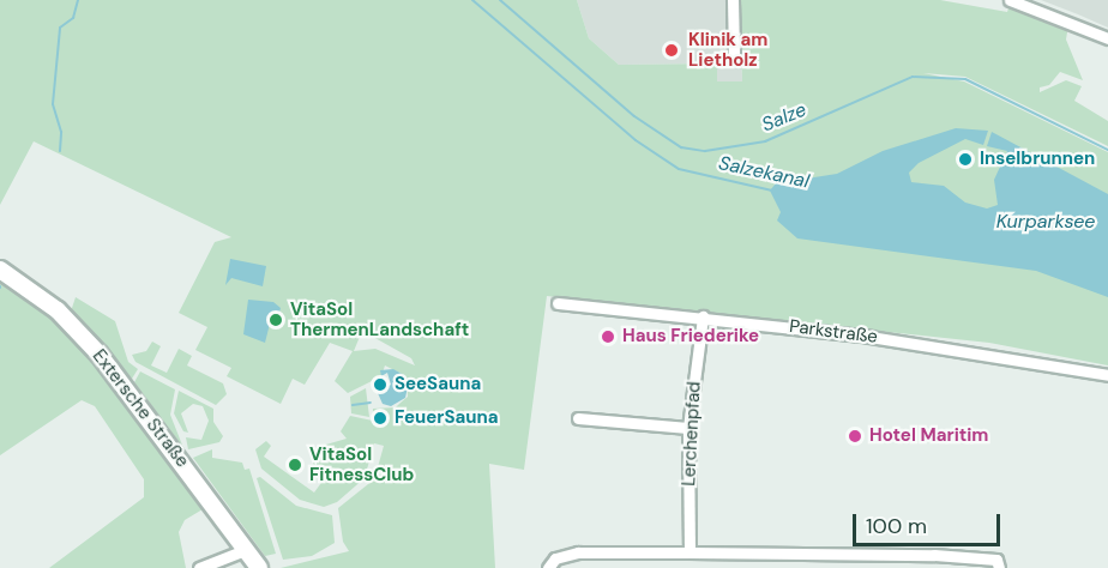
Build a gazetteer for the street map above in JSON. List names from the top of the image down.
{
  "streets": {
    "main road": ["Extersche Straße"],
    "street": ["Parkstraße", "Lerchenpfad"]
  },
  "crossings": [
    ["Parkstraße", "Lerchenpfad"]
  ],
  "water": ["Salze", "Salzekanal", "Kurparksee"],
  "places": [
    "Klinik am Lietholz",
    "Inselbrunnen",
    "VitaSol ThermenLandschaft",
    "Haus Friederike",
    "SeeSauna",
    "FeuerSauna",
    "Hotel Maritim",
    "VitaSol FitnessClub"
  ],
  "scale_bar": "100 m"
}
